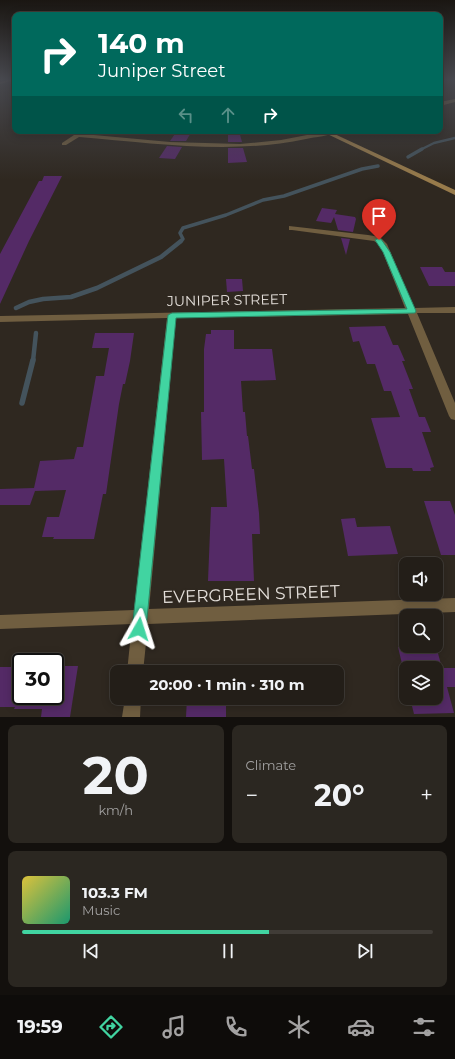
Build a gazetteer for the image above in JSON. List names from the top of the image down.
{
  "streets": {
    "street": ["JUNIPER STREET", "EVERGREEN STREET"]
  },
  "page": {
    "turn": ["140 m", "Juniper Street"],
    "limit": "30",
    "trip": "20:00 · 1 min · 310 m",
    "tile": [
      ["20", "km/h"],
      "Climate"
    ],
    "heat": ["−", "20°", "+"],
    "song": ["103.3 FM", "Music"],
    "tabs": "19:59"
  }
}
